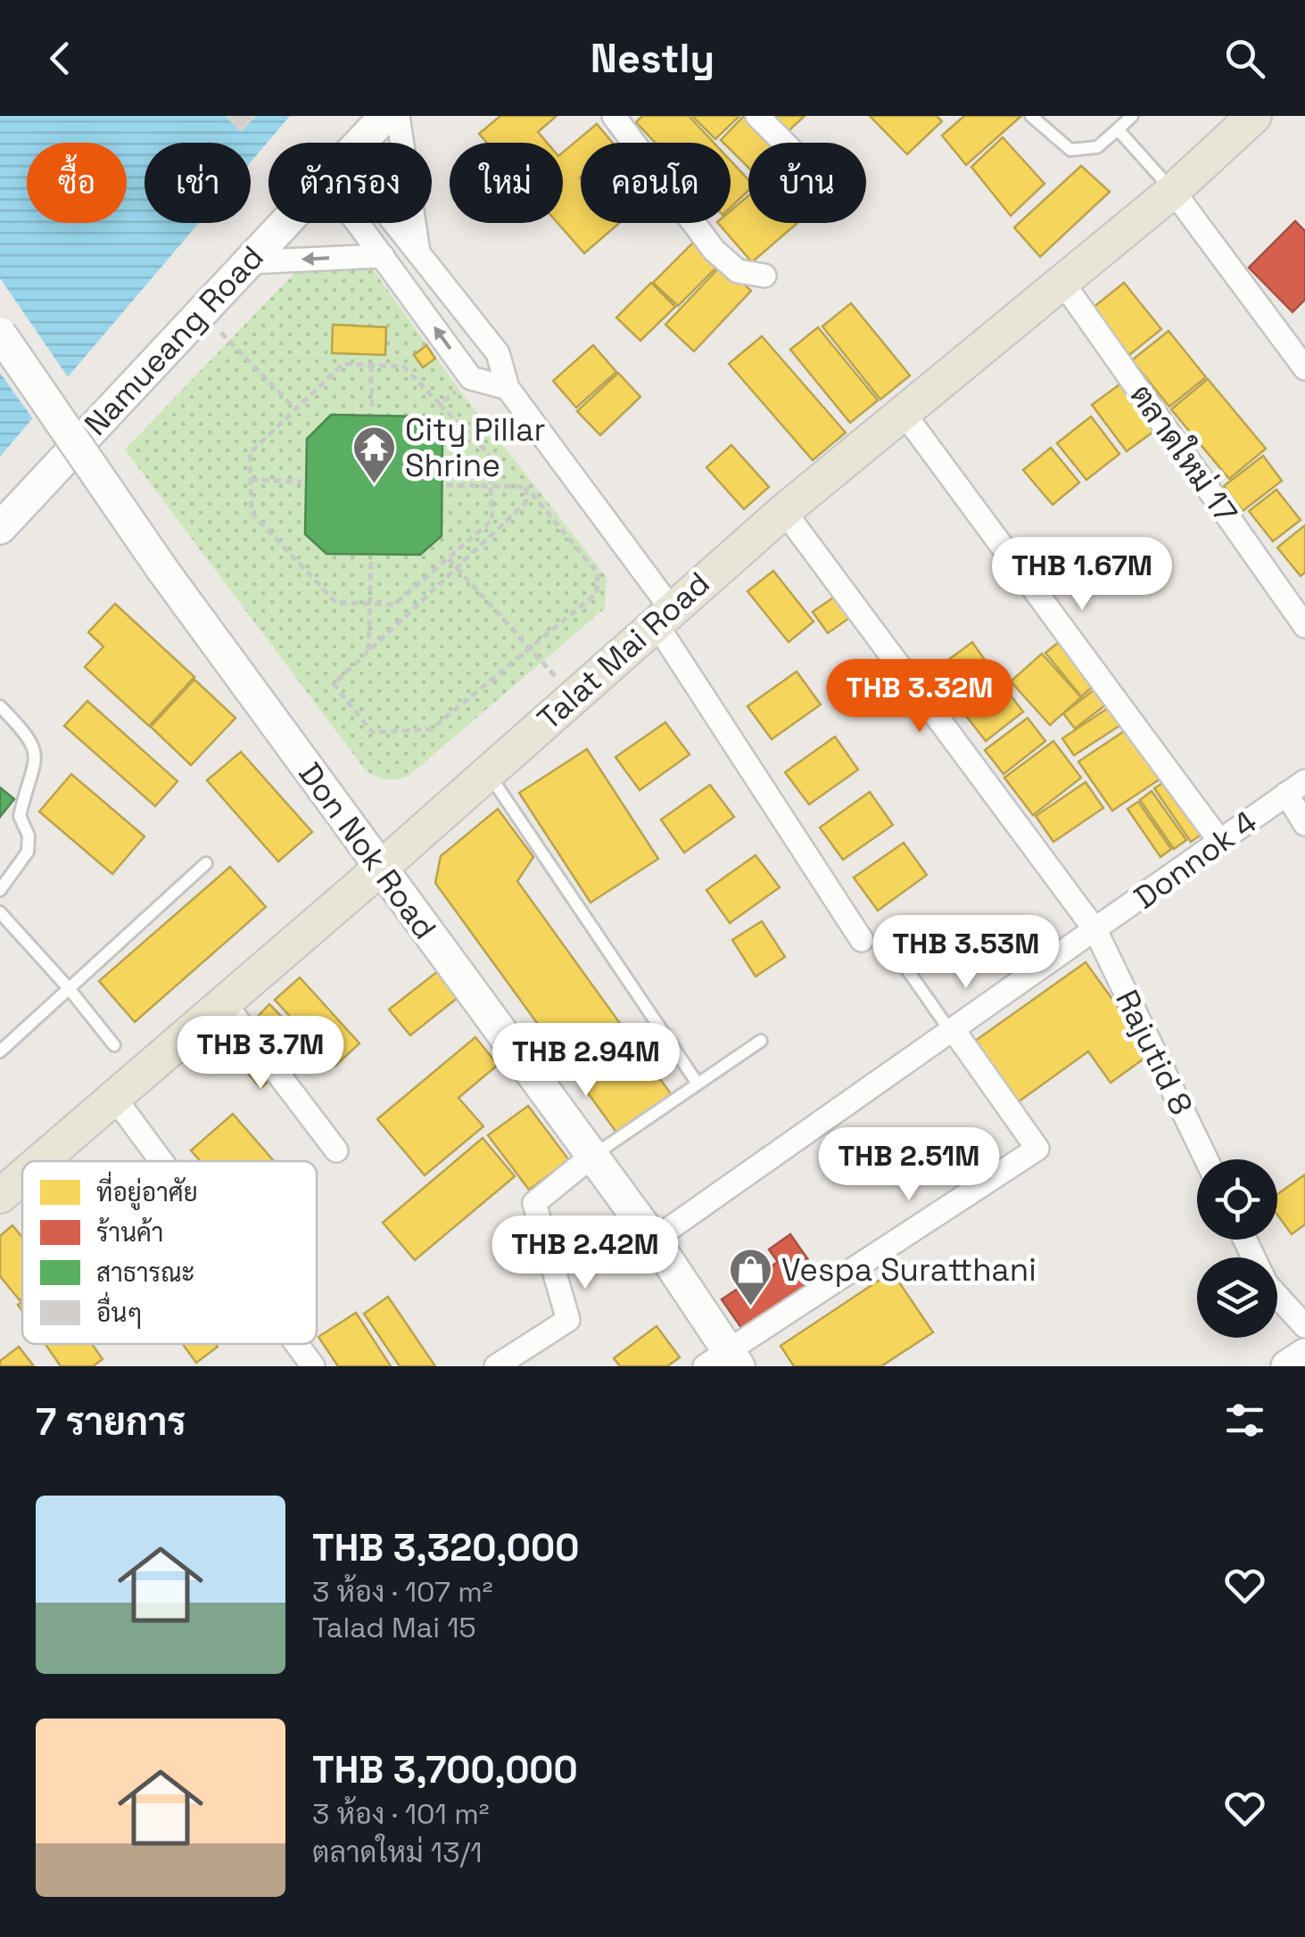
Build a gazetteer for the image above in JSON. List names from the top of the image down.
{
  "streets": {
    "main road": ["Namueang Road", "Talat Mai Road", "Don Nok Road"],
    "street": ["ตลาดใหม่ 17", "Donnok 4", "Rajutid 8"]
  },
  "crossings": [
    ["ตลาดใหม่ 17", "Talat Mai Road"],
    ["Talat Mai Road", "Don Nok Road"],
    ["Talat Mai Road", "Rajutid 8"],
    ["Don Nok Road", "Donnok 4"],
    ["Donnok 4", "Rajutid 8"]
  ],
  "places": {
    "temple": ["City Pillar Shrine"],
    "shop": ["Vespa Suratthani"]
  },
  "legend": [
    "ที่อยู่อาศัย",
    "ร้านค้า",
    "สาธารณะ",
    "อื่นๆ"
  ],
  "page": {
    "header": "Nestly",
    "chip": [
      "ซื้อ",
      "เช่า",
      "ตัวกรอง",
      "ใหม่",
      "คอนโด",
      "บ้าน"
    ],
    "price": [
      "THB 1.67M",
      "THB 3.32M",
      "THB 3.53M",
      "THB 3.7M",
      "THB 2.94M",
      "THB 2.51M",
      "THB 2.42M"
    ],
    "heading": "7 รายการ",
    "list": [
      {
        "name": "THB 3,320,000",
        "note": "3 ห้อง · 107 m² · Talad Mai 15"
      },
      {
        "name": "THB 3,700,000",
        "note": "3 ห้อง · 101 m² · ตลาดใหม่ 13/1"
      }
    ]
  }
}
